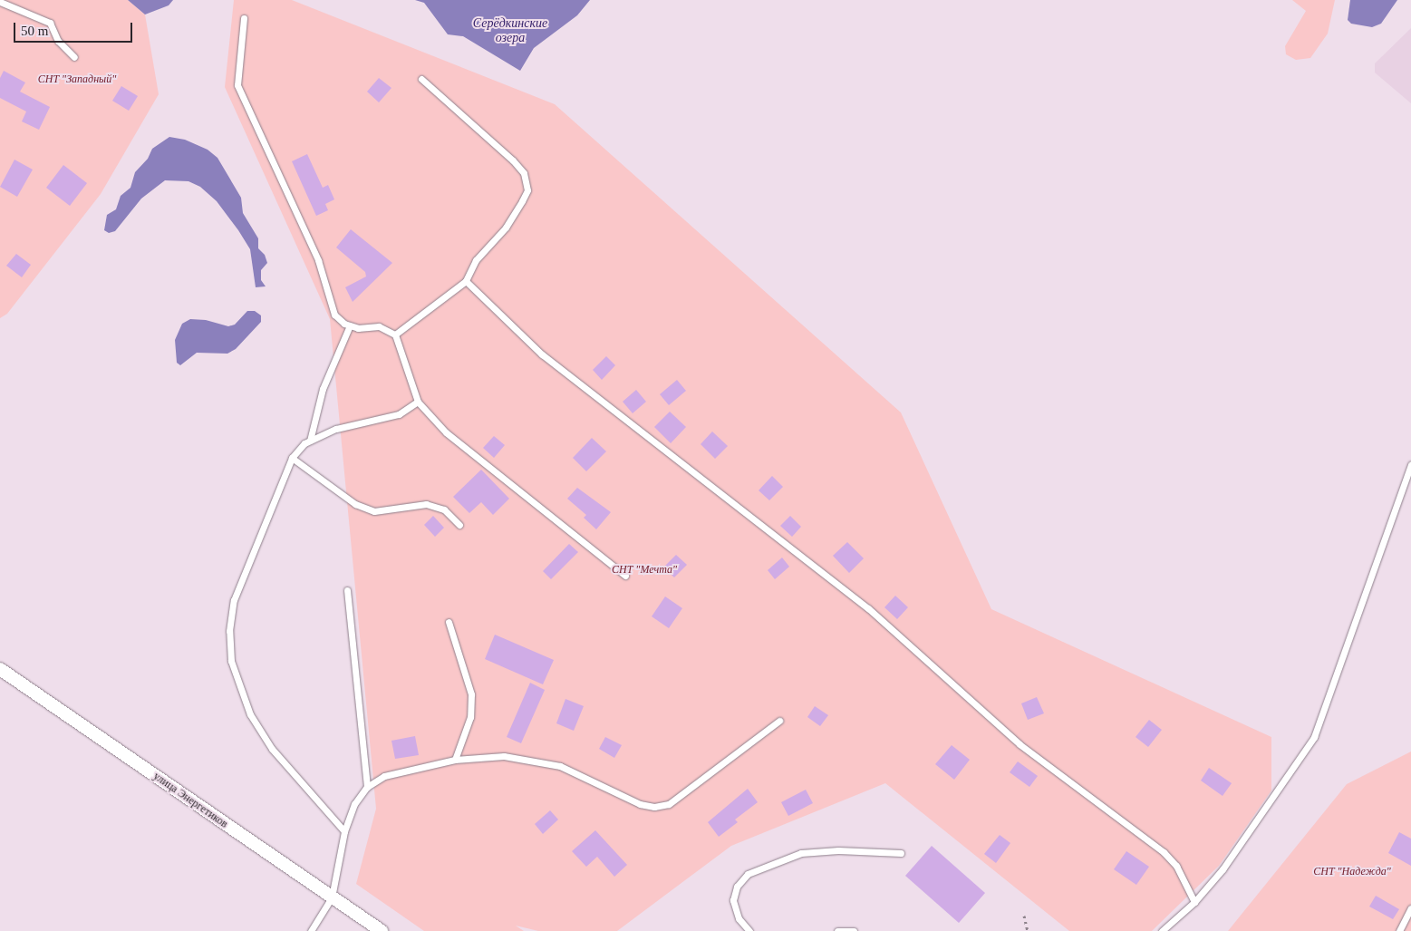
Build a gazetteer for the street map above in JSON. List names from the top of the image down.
{
  "streets": {
    "street": ["улица Энергетиков"]
  },
  "water": ["Серёдкинские озера"],
  "parks": ["СНТ \"Западный\"", "СНТ \"Мечта\"", "СНТ \"Надежда\""],
  "scale_bar": "50 m"
}
